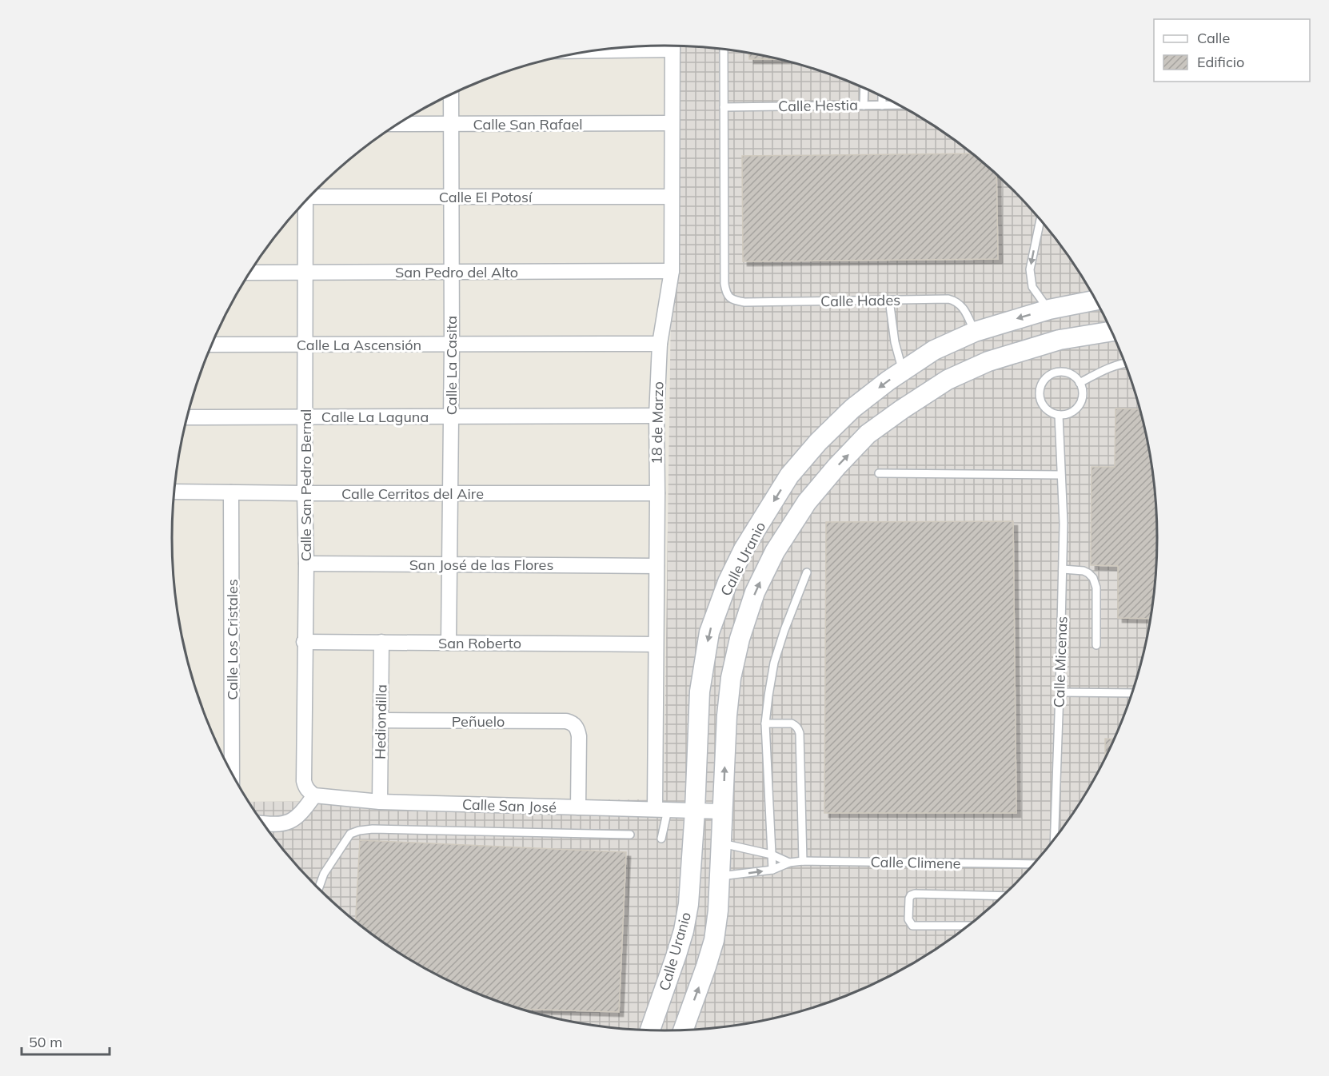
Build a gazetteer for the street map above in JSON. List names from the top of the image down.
{
  "streets": {
    "street": [
      "Calle San Rafael",
      "Calle El Potosí",
      "San Pedro del Alto",
      "Calle La Ascensión",
      "Calle La Casita",
      "Calle La Laguna",
      "18 de Marzo",
      "Calle San Pedro Bernal",
      "Calle Cerritos del Aire",
      "Calle Uranio",
      "San José de las Flores",
      "Calle Los Cristales",
      "San Roberto",
      "Peñuelo",
      "Hediondilla",
      "Calle San José"
    ],
    "lane": [
      "Calle Hestia",
      "Calle Hades",
      "Calle Micenas",
      "Calle Climene"
    ]
  },
  "crossings": [
    ["Calle Hestia", "Calle Hades"],
    ["Calle San Rafael", "Calle La Casita"],
    ["Calle San Rafael", "18 de Marzo"],
    ["Calle El Potosí", "Calle La Casita"],
    ["Calle El Potosí", "18 de Marzo"],
    ["San Pedro del Alto", "Calle La Casita"],
    ["San Pedro del Alto", "18 de Marzo"],
    ["San Pedro del Alto", "Calle San Pedro Bernal"],
    ["Calle Hades", "Calle Uranio"],
    ["Calle La Ascensión", "Calle La Casita"],
    ["Calle La Ascensión", "18 de Marzo"],
    ["Calle La Ascensión", "Calle San Pedro Bernal"],
    ["Calle La Casita", "Calle La Laguna"],
    ["Calle La Casita", "Calle Cerritos del Aire"],
    ["Calle La Casita", "San José de las Flores"],
    ["Calle La Casita", "San Roberto"],
    ["Calle La Laguna", "18 de Marzo"],
    ["Calle La Laguna", "Calle San Pedro Bernal"],
    ["18 de Marzo", "Calle Cerritos del Aire"],
    ["18 de Marzo", "San José de las Flores"],
    ["18 de Marzo", "San Roberto"],
    ["18 de Marzo", "Calle San José"],
    ["Calle San Pedro Bernal", "Calle Cerritos del Aire"],
    ["Calle San Pedro Bernal", "San José de las Flores"],
    ["Calle San Pedro Bernal", "San Roberto"],
    ["Calle San Pedro Bernal", "Calle San José"],
    ["Calle Cerritos del Aire", "Calle Los Cristales"],
    ["Calle Uranio", "Calle San José"],
    ["Calle Uranio", "Calle Climene"],
    ["San Roberto", "Hediondilla"],
    ["Peñuelo", "Hediondilla"],
    ["Peñuelo", "Calle San José"],
    ["Hediondilla", "Calle San José"]
  ],
  "legend": ["Calle", "Edificio"],
  "scale_bar": "50 m"
}
